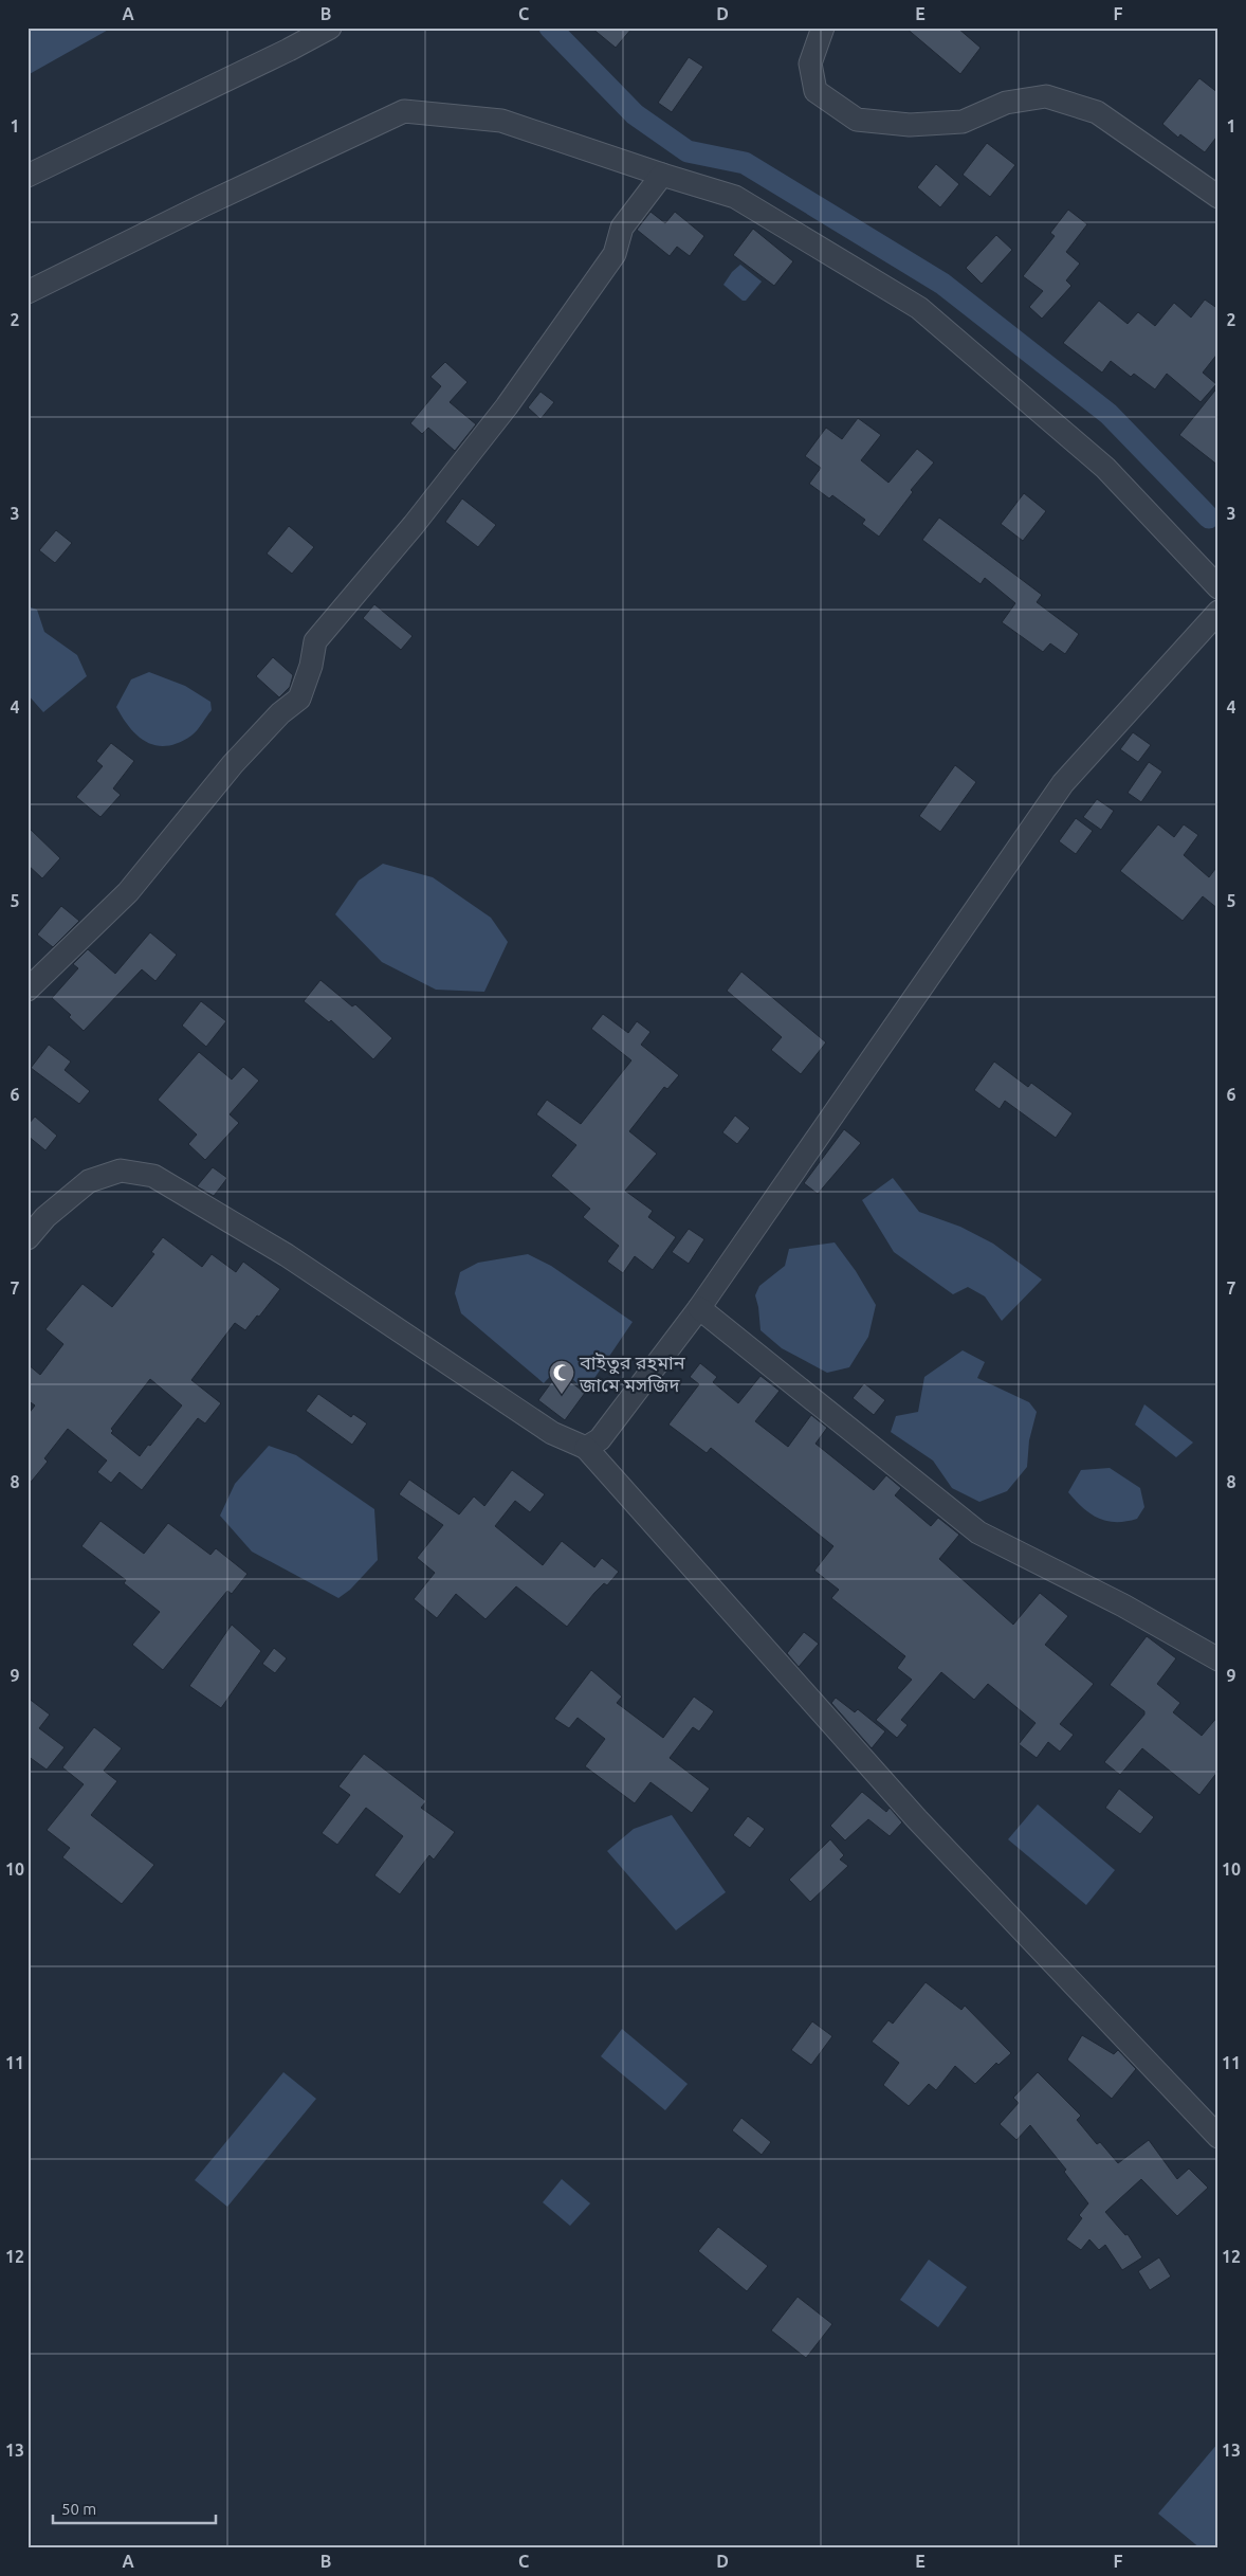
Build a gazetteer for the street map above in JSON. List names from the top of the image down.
{
  "places": {
    "mosque": ["বাইতুর রহমান জা‌মে মস‌জিদ"]
  },
  "scale_bar": "50 m",
  "grid": {
    "columns": [
      "A",
      "B",
      "C",
      "D",
      "E",
      "F"
    ],
    "rows": [
      "1",
      "2",
      "3",
      "4",
      "5",
      "6",
      "7",
      "8",
      "9",
      "10",
      "11",
      "12",
      "13"
    ]
  }
}
